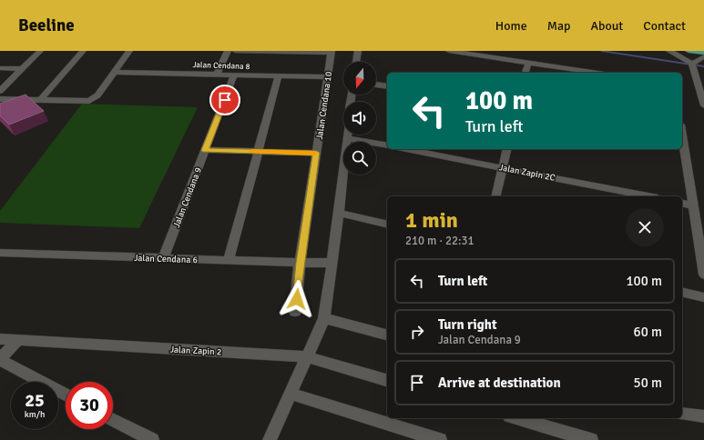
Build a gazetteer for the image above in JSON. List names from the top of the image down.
{
  "streets": {
    "street": [
      "Jalan Cendana 8",
      "Jalan Cendana 10",
      "Jalan Zapin 2C",
      "Jalan Cendana 9",
      "Jalan Cendana 6",
      "Jalan Zapin 2"
    ]
  },
  "crossings": [
    ["Jalan Cendana 8", "Jalan Cendana 10"],
    ["Jalan Cendana 8", "Jalan Cendana 9"],
    ["Jalan Cendana 10", "Jalan Cendana 6"],
    ["Jalan Cendana 9", "Jalan Cendana 6"]
  ],
  "north": "bottom",
  "page": {
    "header": "Beeline",
    "nav": [
      "Home",
      "Map",
      "About",
      "Contact"
    ],
    "turn": ["100 m", "Turn left"],
    "heading": ["1 min", "210 m · 22:31"],
    "list": [
      {
        "name": "Turn left",
        "value": "100 m"
      },
      {
        "name": "Turn right",
        "note": "Jalan Cendana 9",
        "value": "60 m"
      },
      {
        "name": "Arrive at destination",
        "value": "50 m"
      }
    ],
    "speed": "25 km/h",
    "limit": "30"
  }
}
